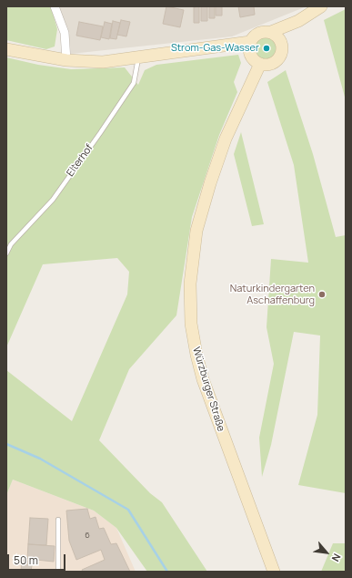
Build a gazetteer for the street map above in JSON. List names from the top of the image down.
{
  "streets": {
    "main road": ["Würzburger Straße"],
    "lane": ["Elterhof"]
  },
  "places": ["Strom-Gas-Wasser", "Naturkindergarten Aschaffenburg"],
  "house_numbers": ["6"],
  "scale_bar": "50 m",
  "north": "bottom right"
}
